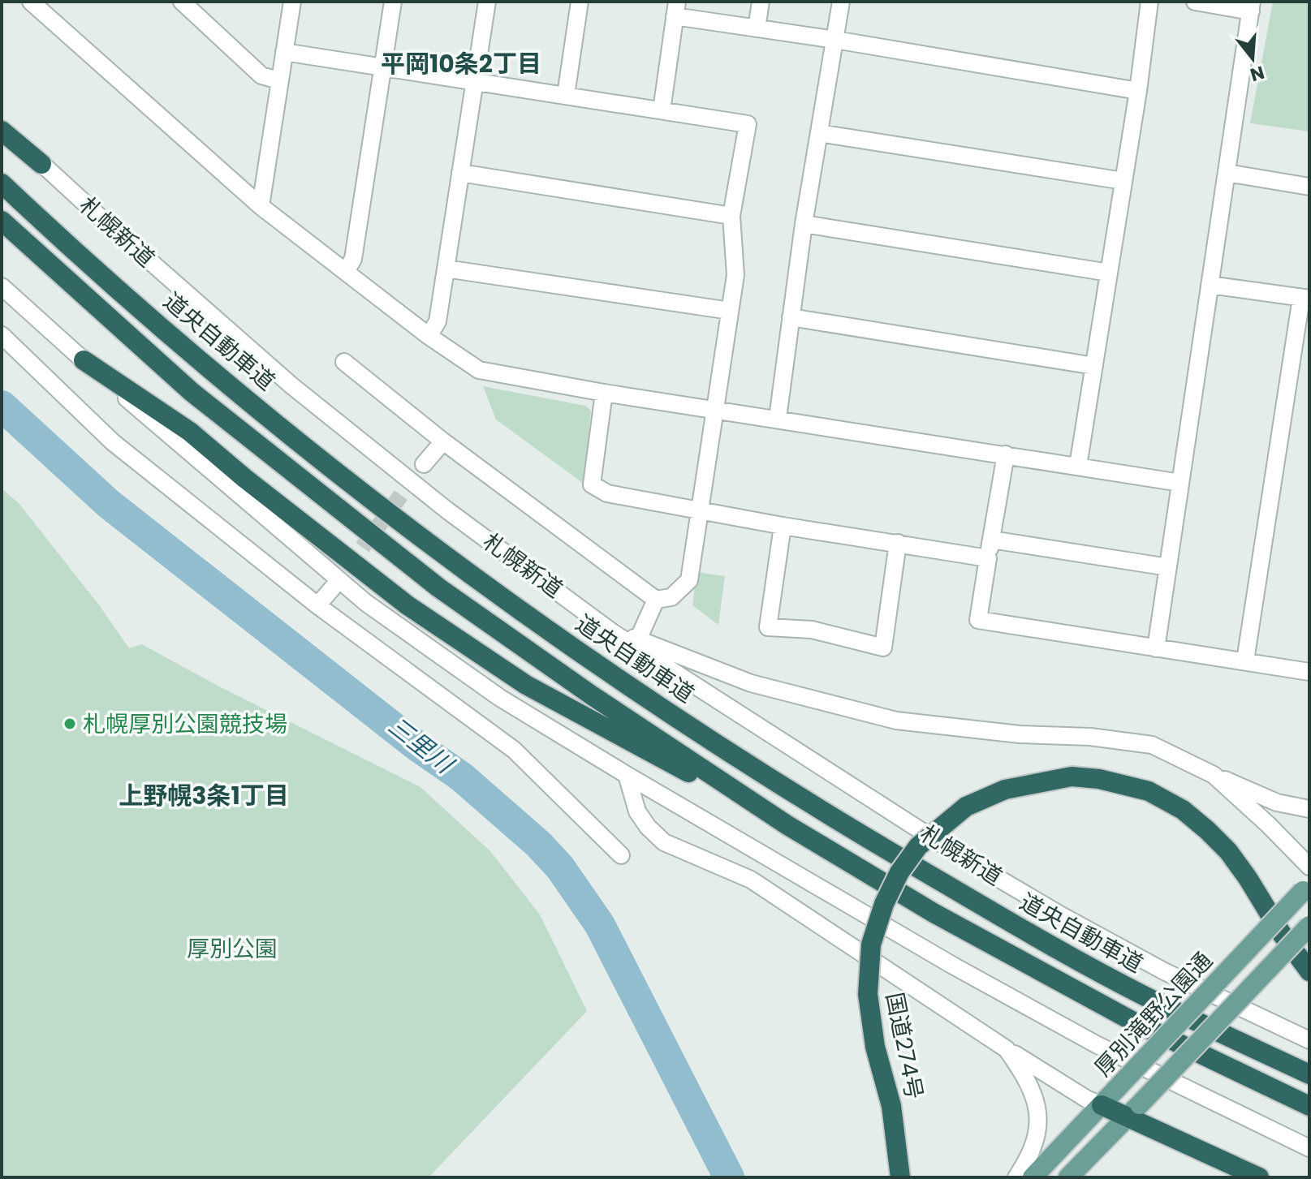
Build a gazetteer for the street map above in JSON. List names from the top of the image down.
{
  "streets": {
    "highway": ["道央自動車道", "国道274号"],
    "main road": ["厚別滝野公園通"],
    "street": ["札幌新道"]
  },
  "districts": ["平岡10条2丁目", "上野幌3条1丁目"],
  "water": ["三里川"],
  "parks": ["厚別公園"],
  "places": ["札幌厚別公園競技場"],
  "north": "bottom"
}
